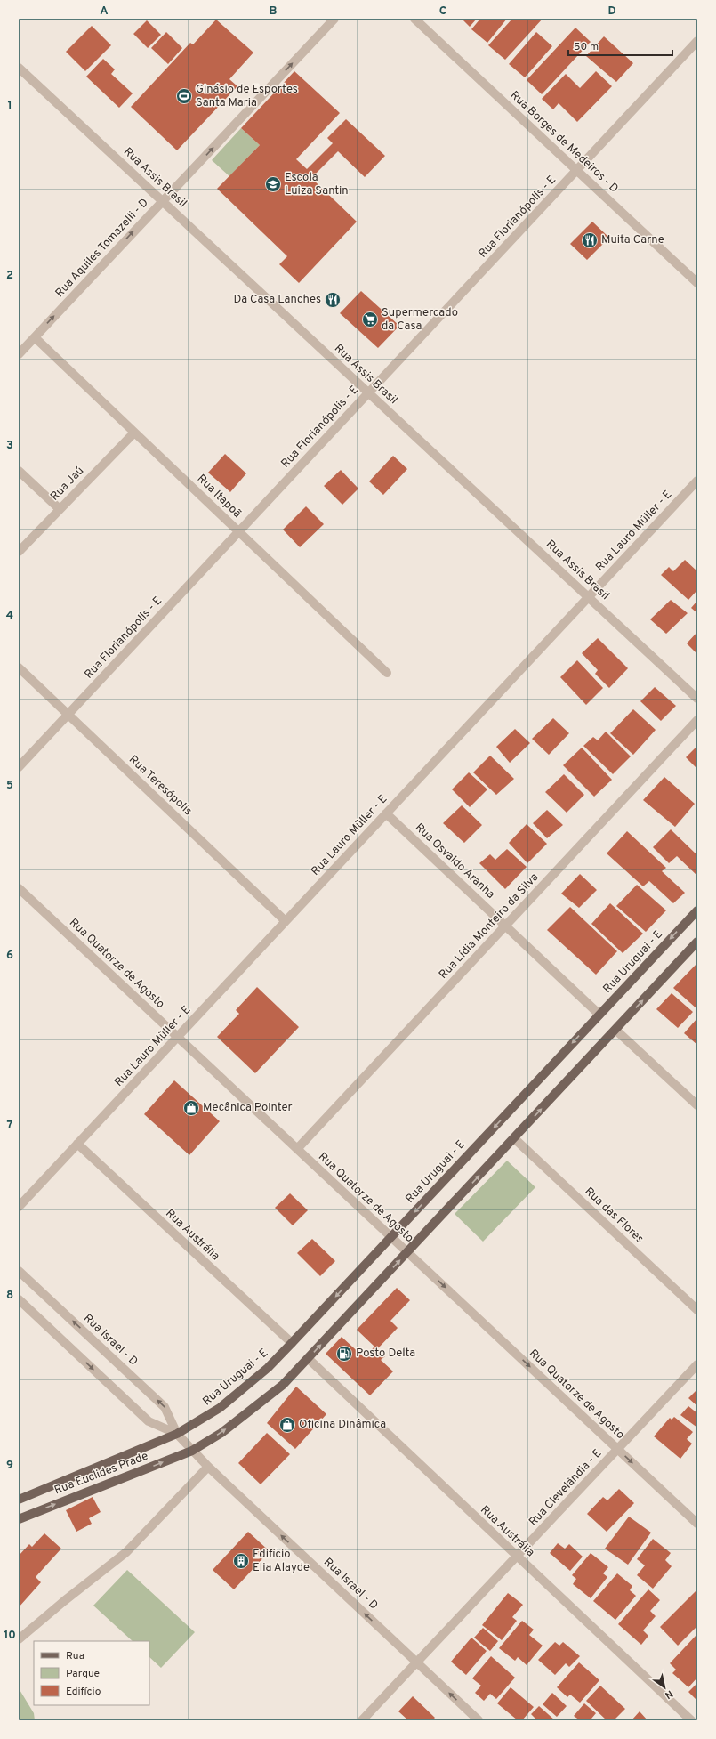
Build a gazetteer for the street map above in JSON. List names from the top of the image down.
{
  "streets": {
    "main road": ["Rua Uruguai - E", "Rua Euclides Prade"],
    "street": [
      "Rua Borges de Medeiros - D",
      "Rua Assis Brasil",
      "Rua Florianópolis - E",
      "Rua Aquiles Tomazelli - D",
      "Rua Jaú",
      "Rua Itapoã",
      "Rua Lauro Müller - E",
      "Rua Teresópolis",
      "Rua Osvaldo Aranha",
      "Rua Lídia Monteiro da Silva",
      "Rua Quatorze de Agosto",
      "Rua das Flores",
      "Rua Austrália",
      "Rua Israel - D",
      "Rua Clevelândia - E"
    ]
  },
  "crossings": [
    ["Rua Borges de Medeiros - D", "Rua Florianópolis - E"],
    ["Rua Assis Brasil", "Rua Florianópolis - E"],
    ["Rua Assis Brasil", "Rua Aquiles Tomazelli - D"],
    ["Rua Assis Brasil", "Rua Lauro Müller - E"],
    ["Rua Florianópolis - E", "Rua Itapoã"],
    ["Rua Florianópolis - E", "Rua Teresópolis"],
    ["Rua Aquiles Tomazelli - D", "Rua Itapoã"],
    ["Rua Jaú", "Rua Itapoã"],
    ["Rua Lauro Müller - E", "Rua Teresópolis"],
    ["Rua Lauro Müller - E", "Rua Osvaldo Aranha"],
    ["Rua Lauro Müller - E", "Rua Quatorze de Agosto"],
    ["Rua Lauro Müller - E", "Rua Austrália"],
    ["Rua Osvaldo Aranha", "Rua Lídia Monteiro da Silva"],
    ["Rua Osvaldo Aranha", "Rua Uruguai - E"],
    ["Rua Lídia Monteiro da Silva", "Rua Quatorze de Agosto"],
    ["Rua Uruguai - E", "Rua Quatorze de Agosto"],
    ["Rua Uruguai - E", "Rua Austrália"],
    ["Rua Uruguai - E", "Rua Israel - D"],
    ["Rua Uruguai - E", "Rua Euclides Prade"],
    ["Rua Quatorze de Agosto", "Rua Clevelândia - E"],
    ["Rua Austrália", "Rua Clevelândia - E"],
    ["Rua Israel - D", "Rua Euclides Prade"],
    ["Rua Israel - D", "Rua Clevelândia - E"]
  ],
  "one_way": ["Rua Aquiles Tomazelli - D", "Rua Quatorze de Agosto"],
  "places": {
    "sports": ["Ginásio de Esportes Santa Maria"],
    "school or university": ["Escola Luiza Santin"],
    "restaurant": ["Muita Carne", "Da Casa Lanches"],
    "supermarket": ["Supermercado da Casa"],
    "shop": ["Mecânica Pointer", "Oficina Dinâmica"],
    "fuel station": ["Posto Delta"],
    "building": ["Edifício Elia Alayde"]
  },
  "legend": ["Rua", "Parque", "Edifício"],
  "scale_bar": "50 m",
  "north": "bottom right",
  "grid": {
    "columns": [
      "A",
      "B",
      "C",
      "D"
    ],
    "rows": [
      "1",
      "2",
      "3",
      "4",
      "5",
      "6",
      "7",
      "8",
      "9",
      "10"
    ]
  }
}
